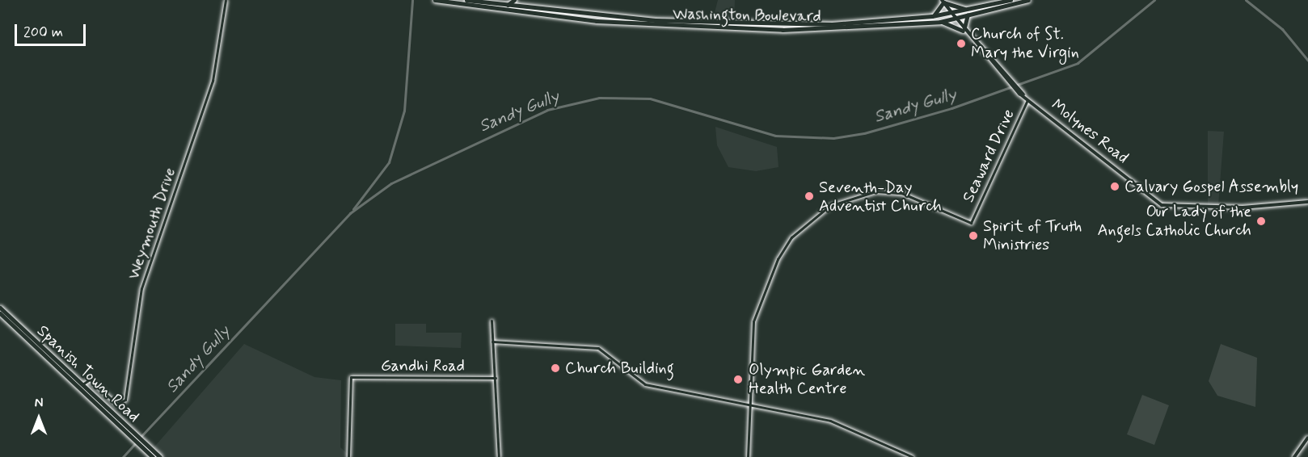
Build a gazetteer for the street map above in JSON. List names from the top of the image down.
{
  "streets": {
    "highway": ["Washington Boulevard", "Spanish Town Road"],
    "main road": ["Molynes Road"],
    "street": ["Seaward Drive", "Weymouth Drive", "Gandhi Road"]
  },
  "crossings": [
    ["Washington Boulevard", "Molynes Road"],
    ["Molynes Road", "Seaward Drive"],
    ["Weymouth Drive", "Spanish Town Road"]
  ],
  "water": ["Sandy Gully"],
  "places": [
    "Church of St. Mary the Virgin",
    "Calvary Gospel Assembly",
    "Seventh-Day Adventist Church",
    "Our Lady of the Angels Catholic Church",
    "Spirit of Truth Ministries",
    "Church Building",
    "Olympic Garden Health Centre"
  ],
  "scale_bar": "200 m",
  "north": "top"
}
